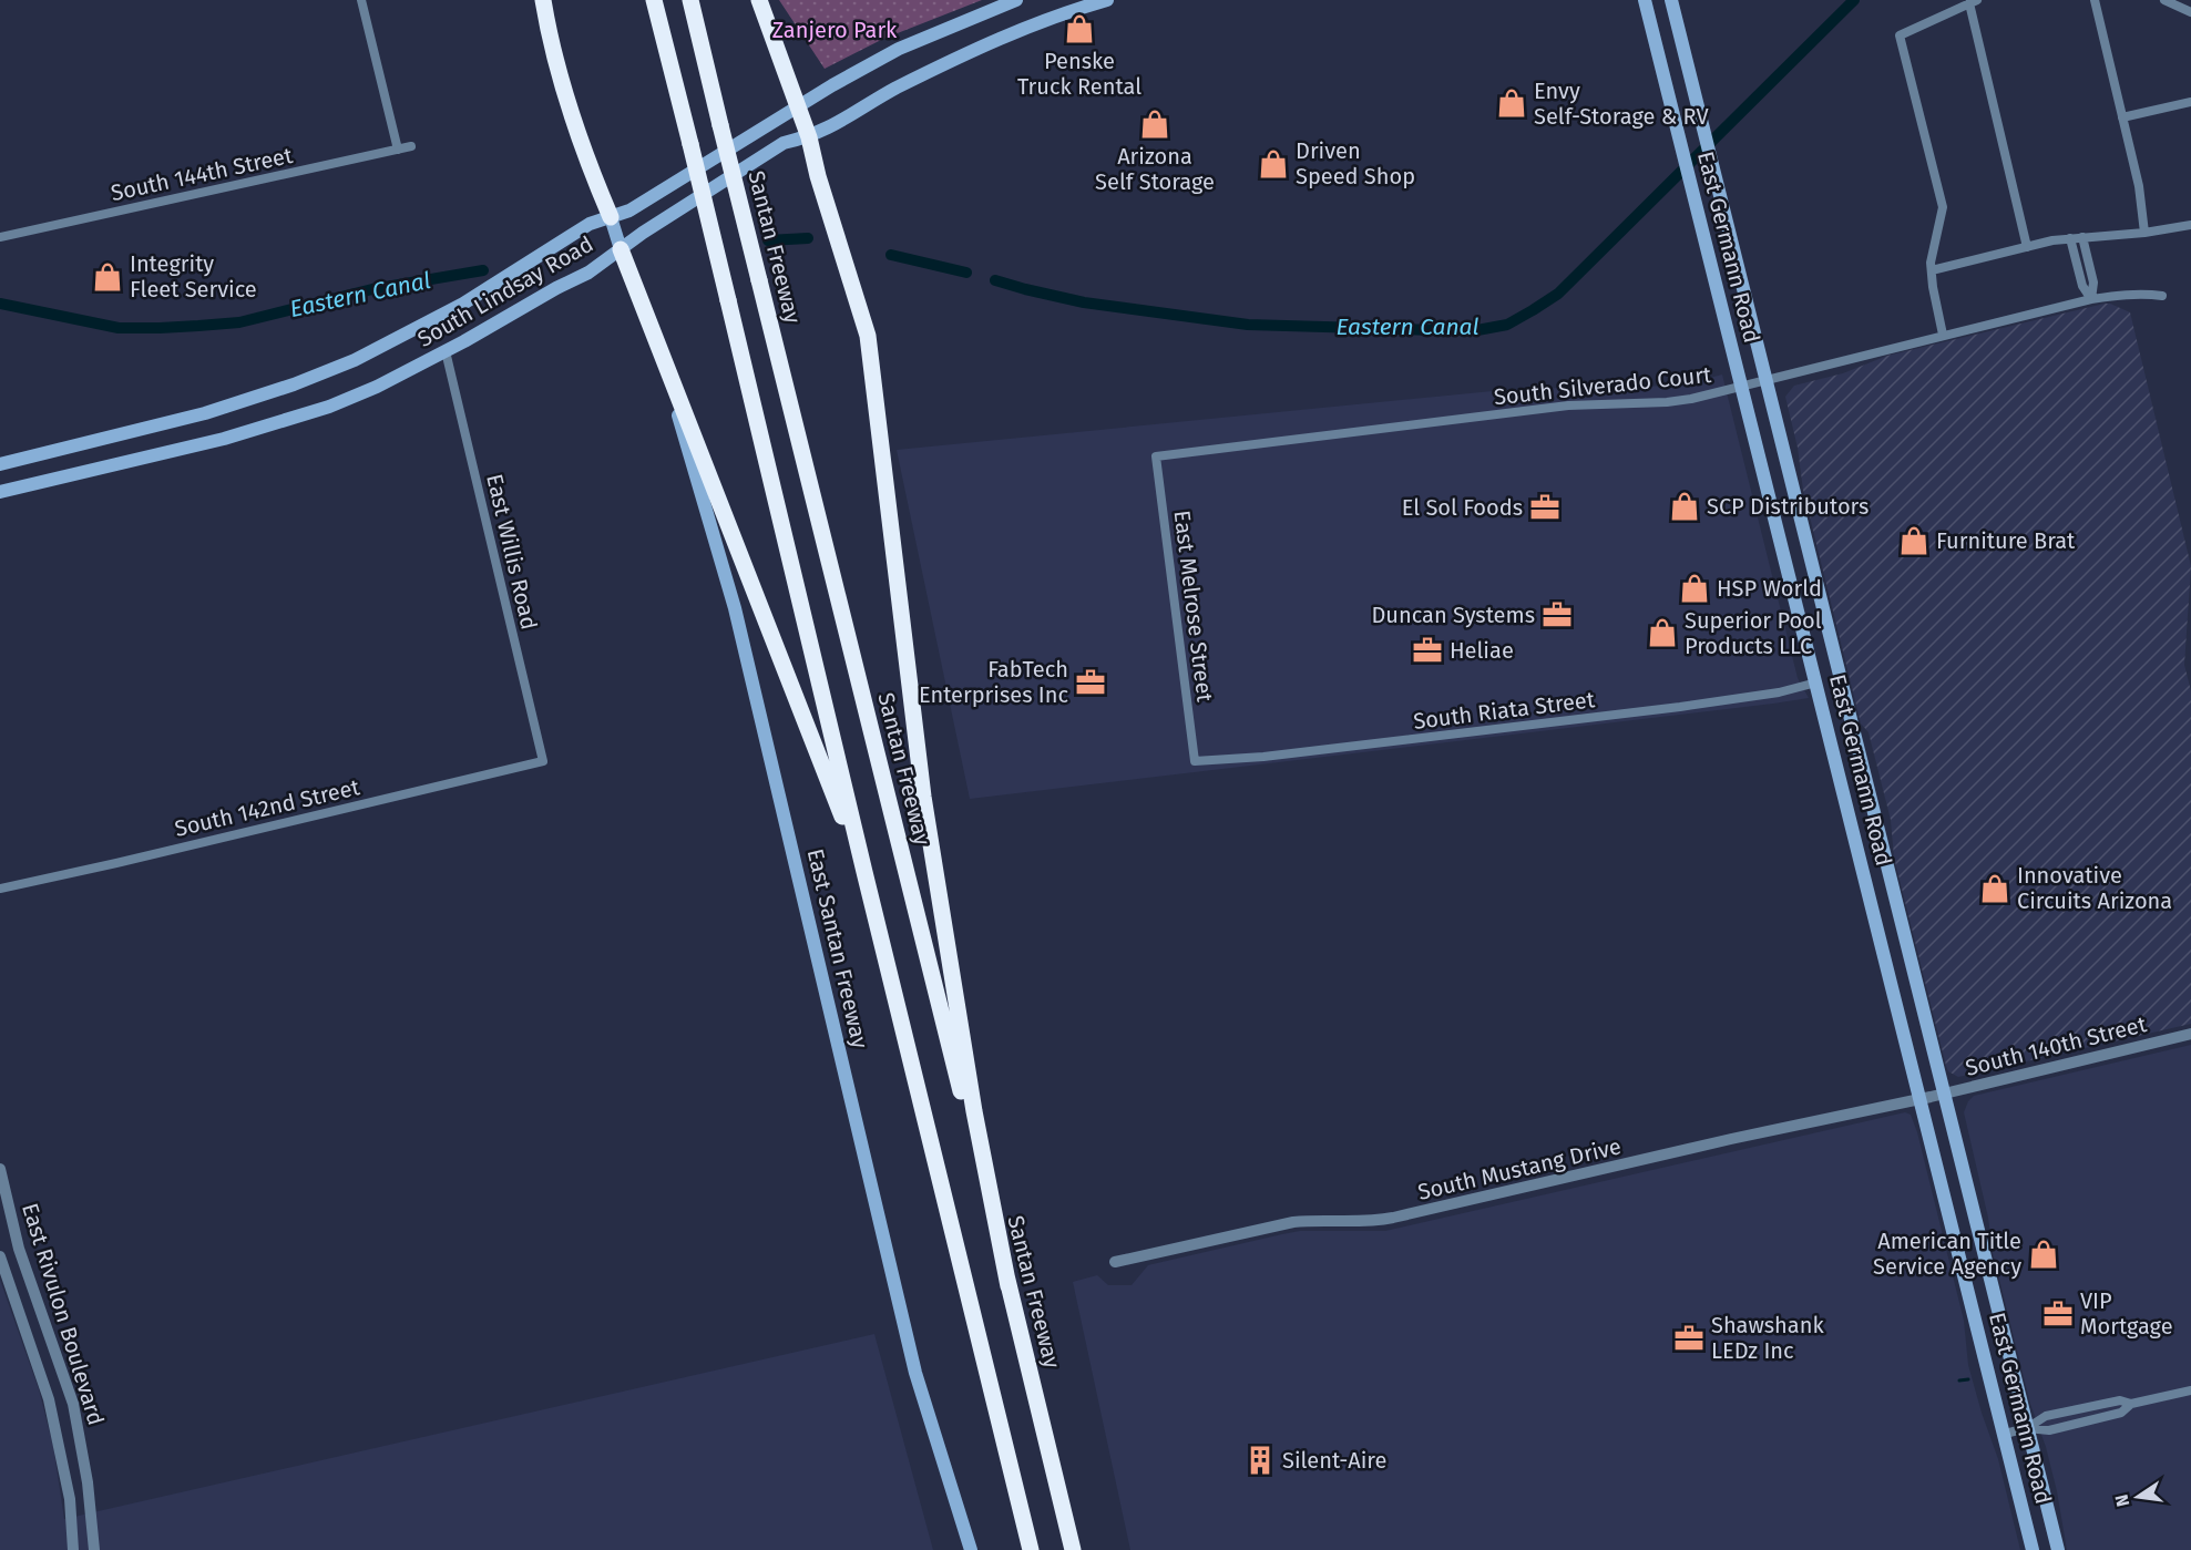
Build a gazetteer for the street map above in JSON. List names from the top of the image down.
{
  "streets": {
    "highway": ["Santan Freeway"],
    "main road": ["East Germann Road", "South Lindsay Road", "East Santan Freeway"],
    "street": [
      "South 144th Street",
      "South Silverado Court",
      "East Willis Road",
      "East Melrose Street",
      "South Riata Street",
      "South 142nd Street",
      "South 140th Street",
      "South Mustang Drive",
      "East Rivulon Boulevard"
    ]
  },
  "crossings": [
    ["East Germann Road", "South Silverado Court"],
    ["East Germann Road", "South Riata Street"],
    ["East Germann Road", "South 140th Street"],
    ["East Germann Road", "South Mustang Drive"],
    ["South Lindsay Road", "East Willis Road"],
    ["South Silverado Court", "East Melrose Street"],
    ["East Willis Road", "South 142nd Street"],
    ["East Melrose Street", "South Riata Street"],
    ["South 140th Street", "South Mustang Drive"]
  ],
  "water": ["Eastern Canal"],
  "parks": ["Zanjero Park"],
  "places": {
    "shop": [
      "Penske Truck Rental",
      "Envy Self-Storage & RV",
      "Arizona Self Storage",
      "Driven Speed Shop",
      "Integrity Fleet Service",
      "SCP Distributors",
      "Furniture Brat",
      "HSP World",
      "Superior Pool Products LLC",
      "Innovative Circuits Arizona",
      "American Title Service Agency"
    ],
    "office": [
      "El Sol Foods",
      "Duncan Systems",
      "Heliae",
      "FabTech Enterprises Inc",
      "VIP Mortgage",
      "Shawshank LEDz Inc"
    ],
    "building": ["Silent-Aire"]
  },
  "north": "left"
}
